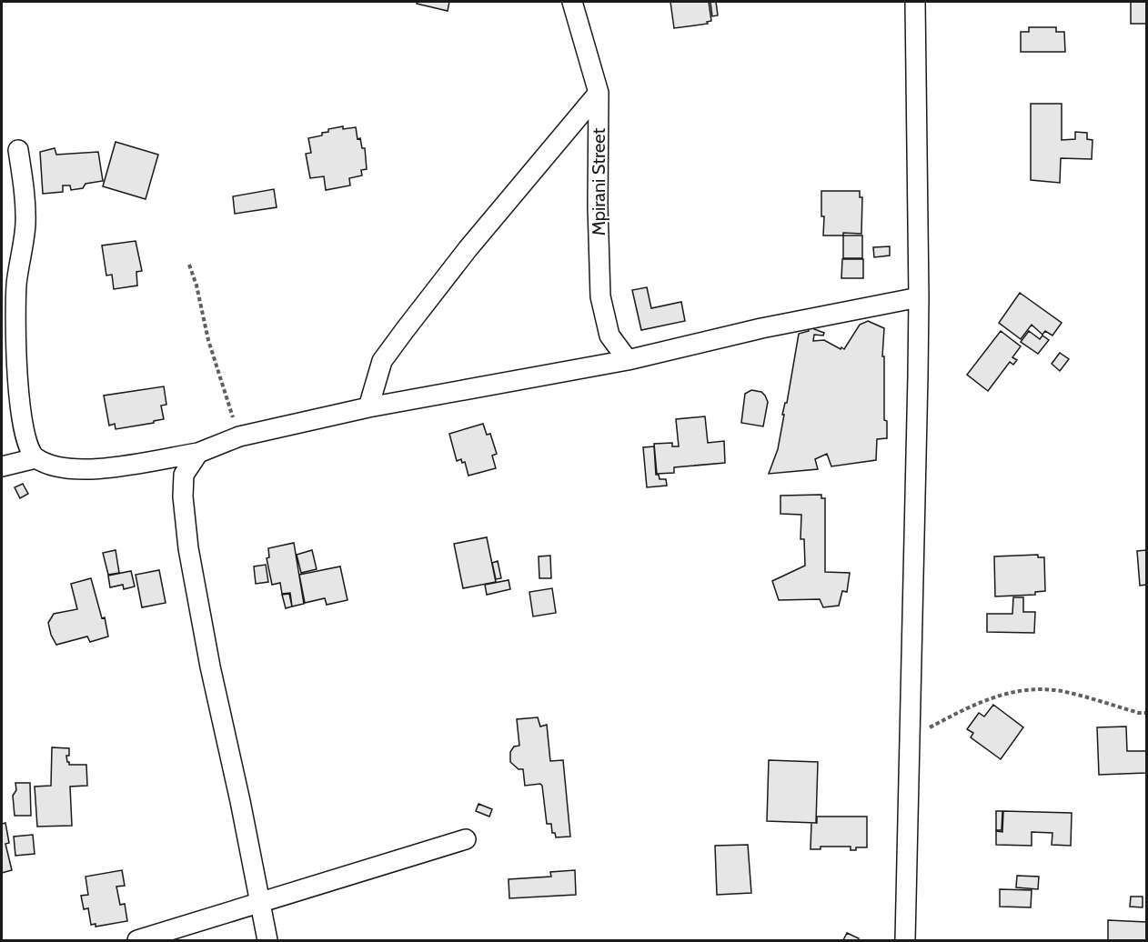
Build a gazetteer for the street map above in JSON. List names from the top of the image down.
{
  "streets": {
    "street": ["Mpirani Street"]
  }
}
